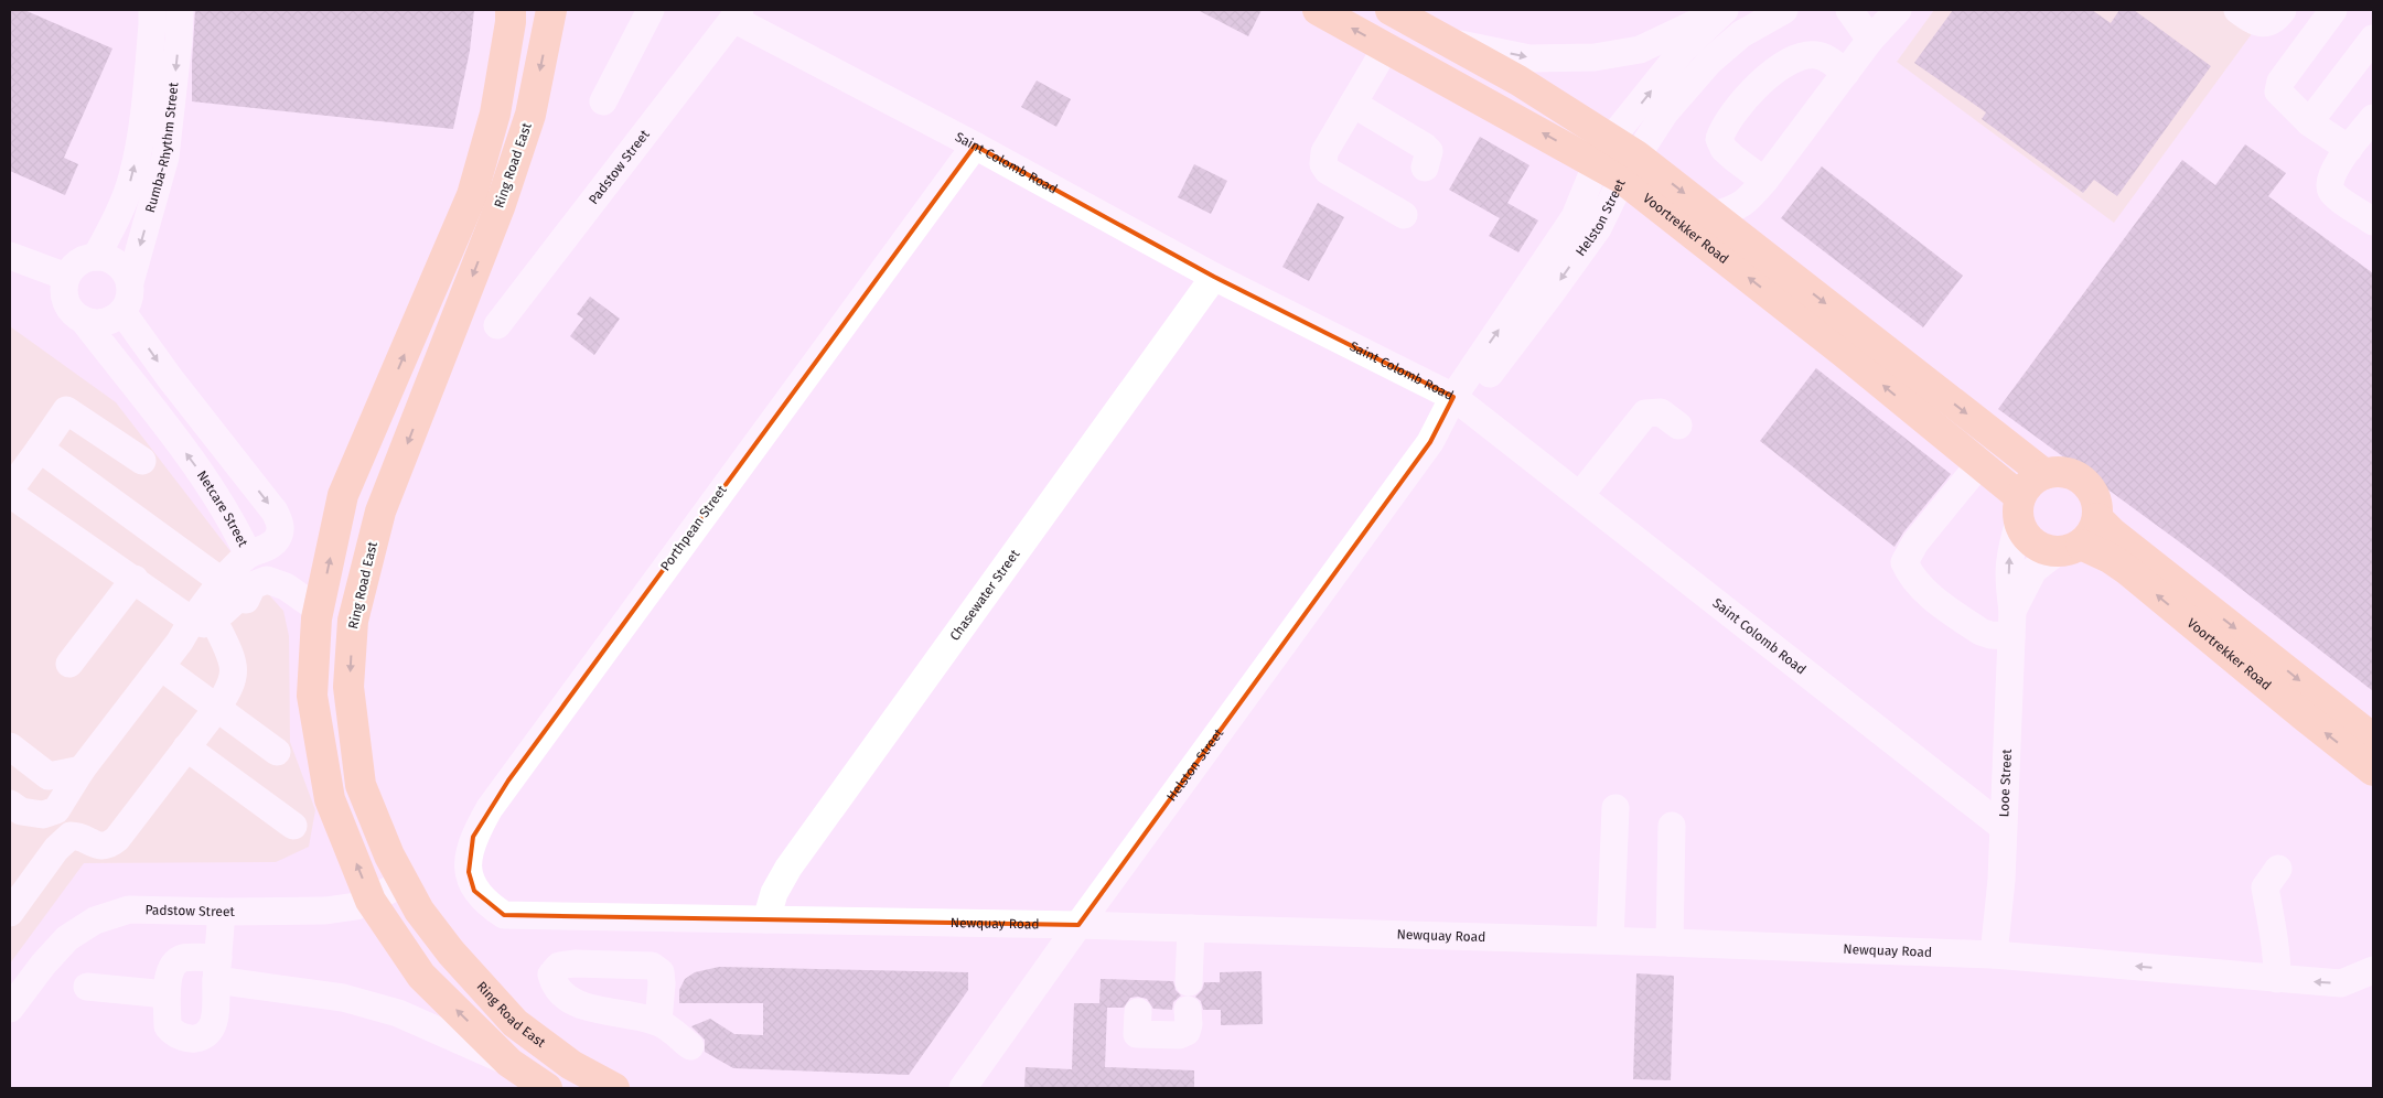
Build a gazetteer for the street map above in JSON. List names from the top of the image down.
{
  "streets": {
    "main road": ["Ring Road East", "Voortrekker Road"],
    "street": [
      "Rumba-Rhythm Street",
      "Saint Colomb Road",
      "Padstow Street",
      "Helston Street",
      "Netcare Street",
      "Porthpean Street",
      "Chasewater Street",
      "Looe Street",
      "Newquay Road"
    ]
  },
  "crossings": [
    ["Rumba-Rhythm Street", "Netcare Street"],
    ["Saint Colomb Road", "Padstow Street"],
    ["Saint Colomb Road", "Helston Street"],
    ["Saint Colomb Road", "Porthpean Street"],
    ["Saint Colomb Road", "Chasewater Street"],
    ["Saint Colomb Road", "Looe Street"],
    ["Ring Road East", "Padstow Street"],
    ["Helston Street", "Voortrekker Road"],
    ["Helston Street", "Newquay Road"],
    ["Voortrekker Road", "Looe Street"],
    ["Porthpean Street", "Newquay Road"],
    ["Chasewater Street", "Newquay Road"],
    ["Looe Street", "Newquay Road"]
  ]
}
